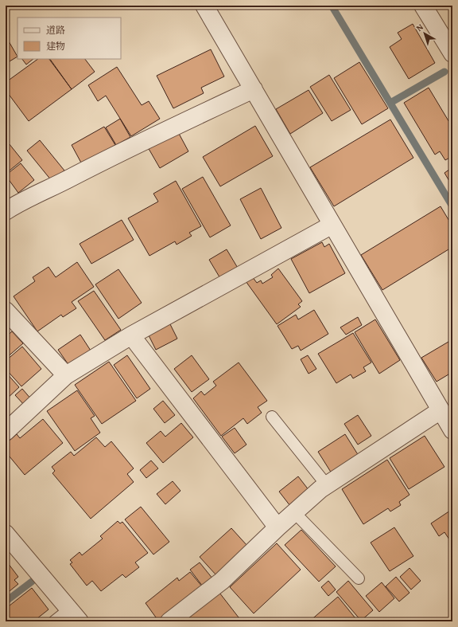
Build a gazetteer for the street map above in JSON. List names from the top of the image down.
{
  "legend": ["道路", "建物"],
  "north": "top left"
}
